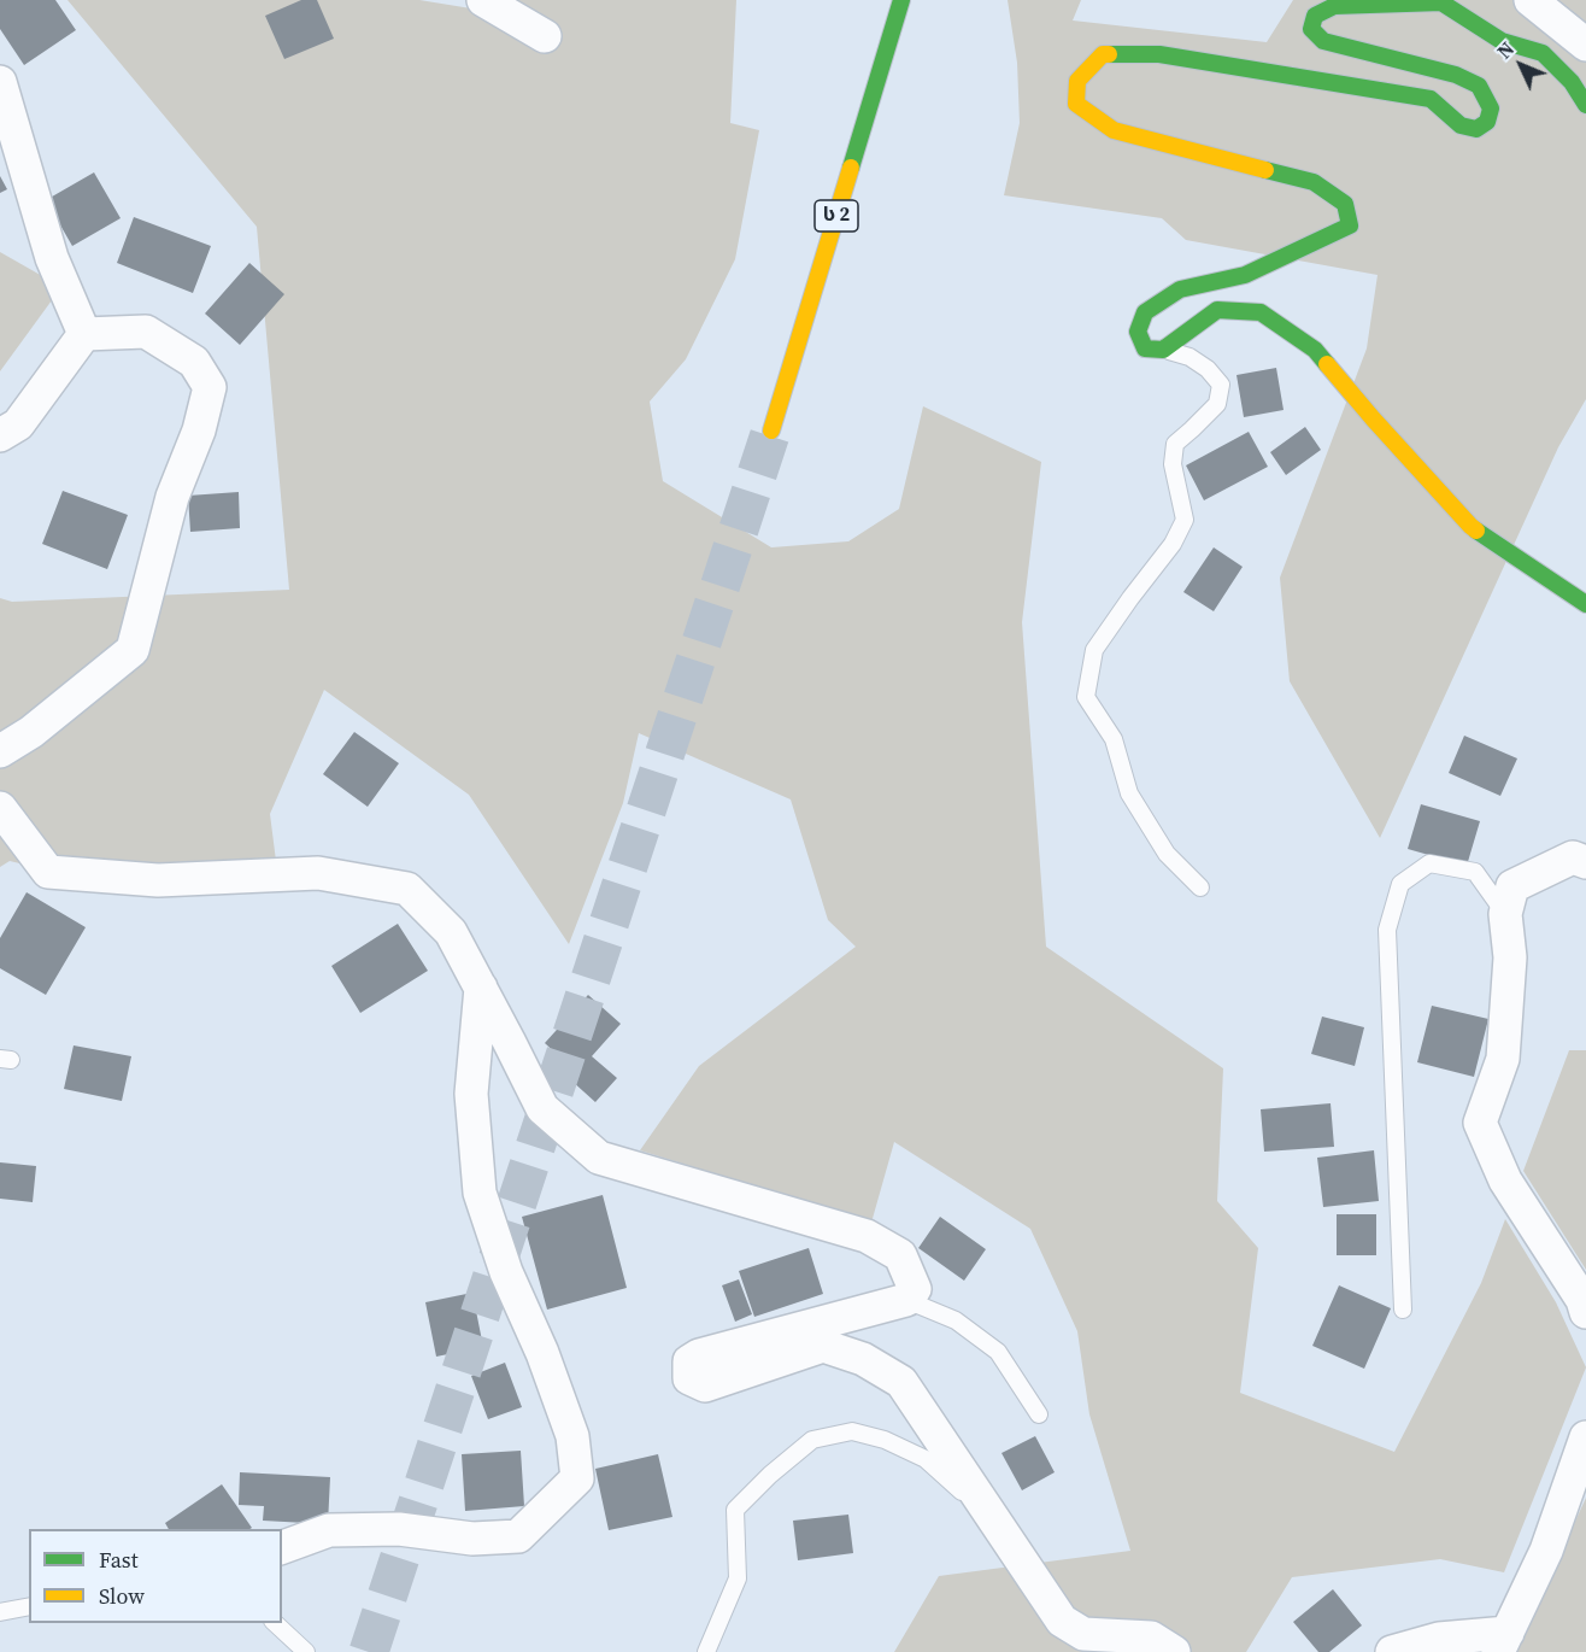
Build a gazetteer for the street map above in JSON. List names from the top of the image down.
{
  "streets": {
    "main road": ["ს 2"]
  },
  "legend": ["Fast", "Slow"],
  "north": "top left"
}
